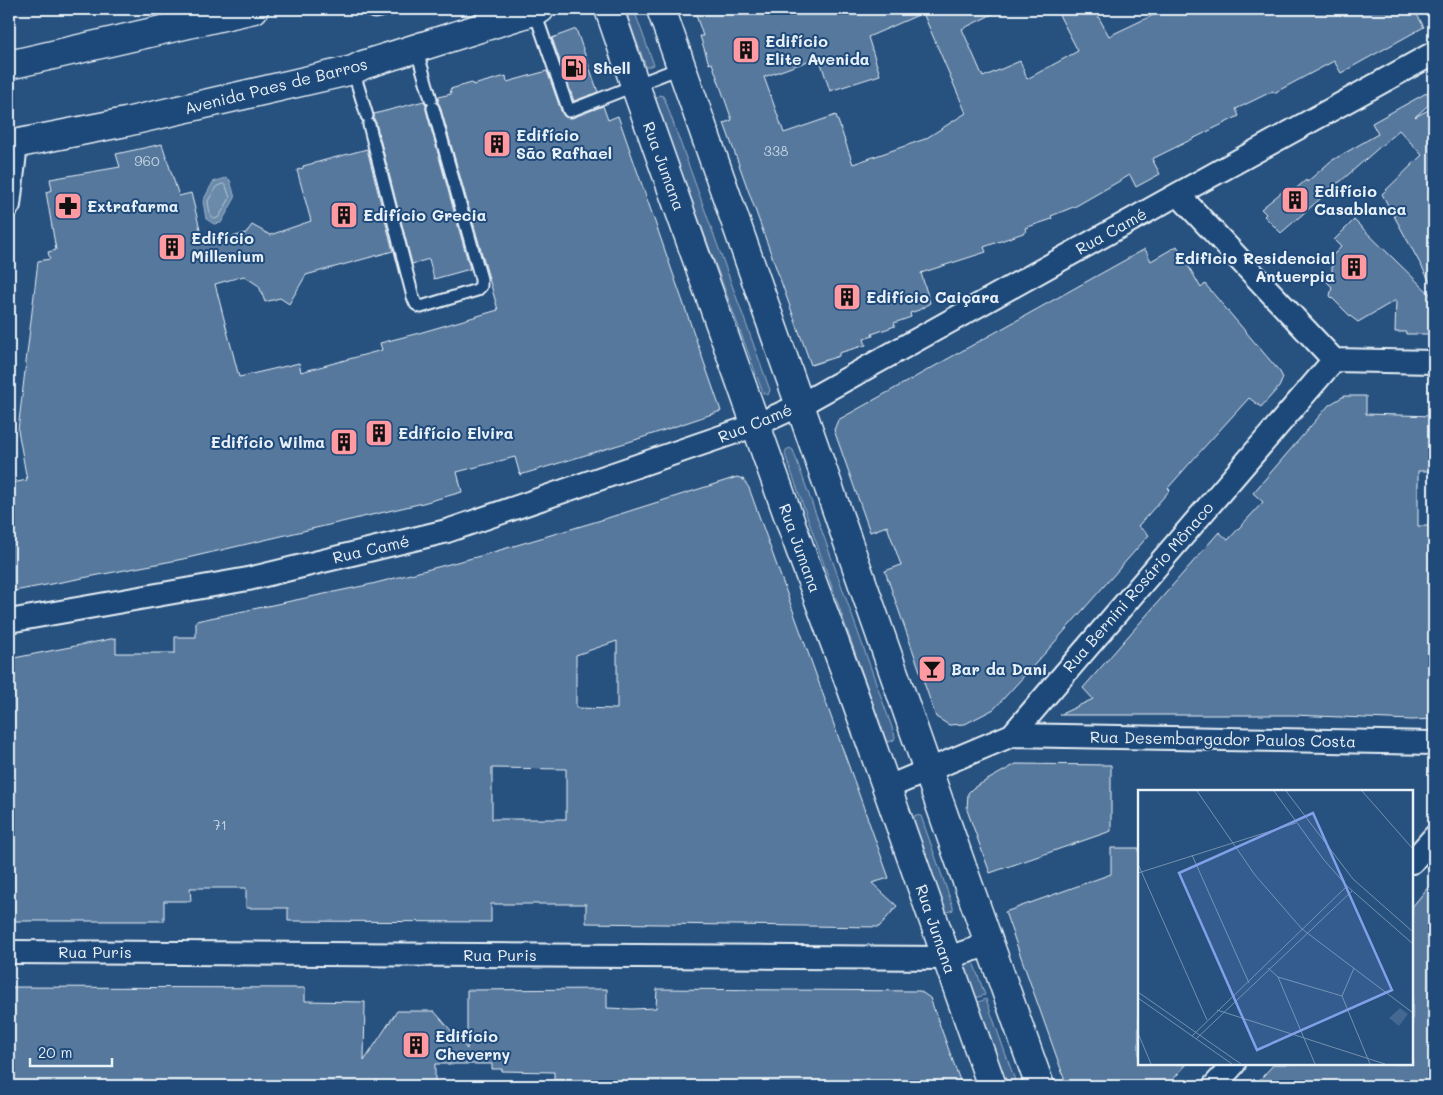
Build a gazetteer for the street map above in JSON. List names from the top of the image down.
{
  "streets": {
    "main road": ["Avenida Paes de Barros", "Rua Jumana"],
    "street": [
      "Rua Camé",
      "Rua Bernini Rosário Mônaco",
      "Rua Desembargador Paulos Costa",
      "Rua Puris"
    ]
  },
  "crossings": [
    ["Rua Jumana", "Rua Camé"],
    ["Rua Jumana", "Rua Bernini Rosário Mônaco"],
    ["Rua Jumana", "Rua Puris"],
    ["Rua Bernini Rosário Mônaco", "Rua Desembargador Paulos Costa"]
  ],
  "places": {
    "building": [
      "Edifício Elite Avenida",
      "Edifício São Rafhael",
      "Edifício Casablanca",
      "Edifício Grecia",
      "Edifício Millenium",
      "Edificio Residencial Antuerpia",
      "Edifício Caiçara",
      "Edifício Elvira",
      "Edifício Wilma",
      "Edifício Cheverny"
    ],
    "fuel station": ["Shell"],
    "pharmacy": ["Extrafarma"],
    "bar": ["Bar da Dani"]
  },
  "house_numbers": ["338", "960", "71"],
  "scale_bar": "20 m"
}
